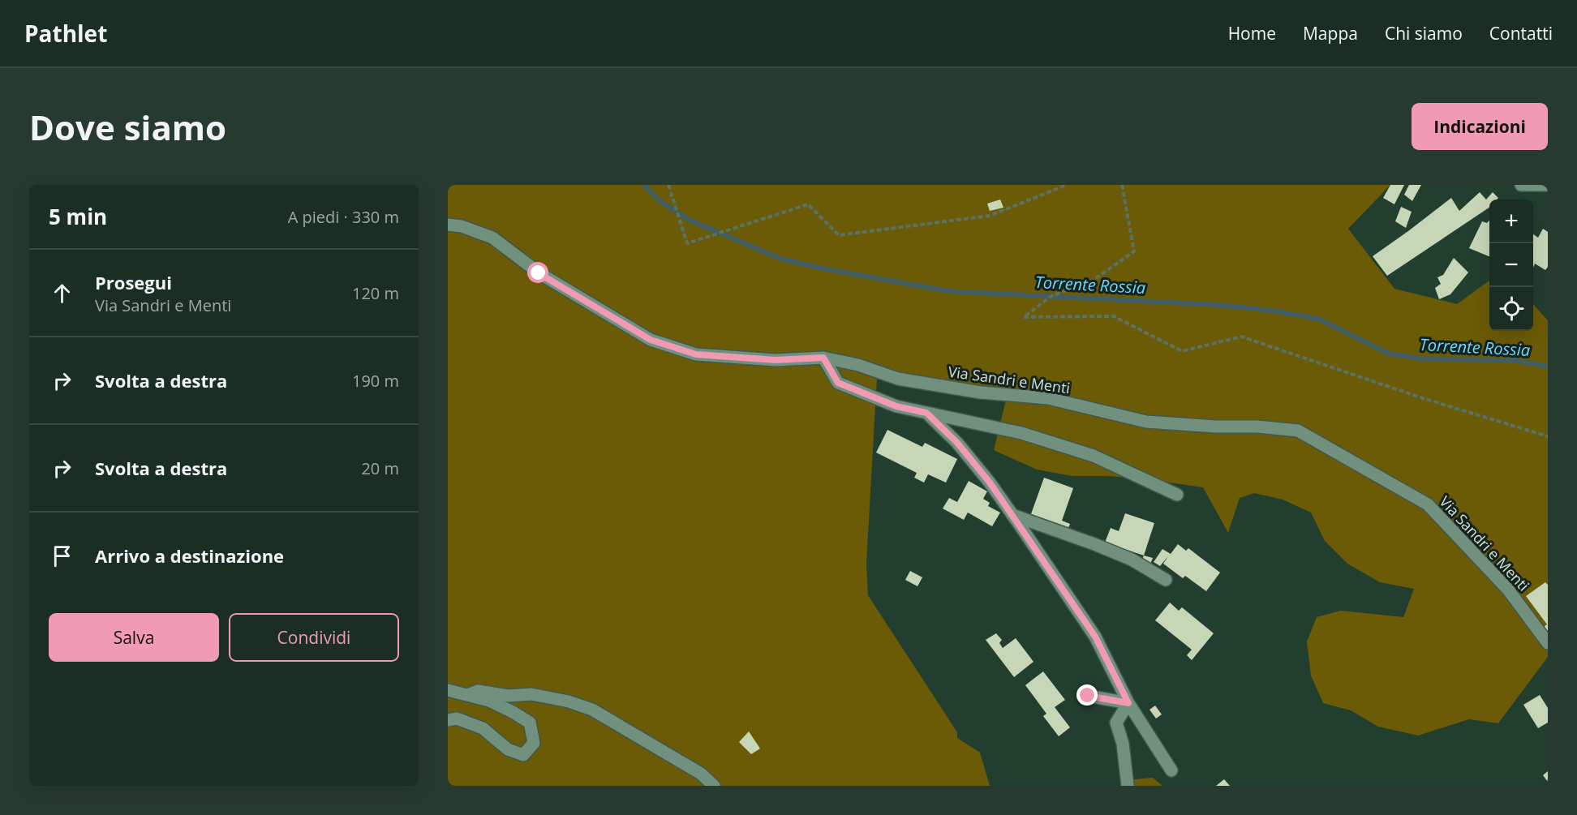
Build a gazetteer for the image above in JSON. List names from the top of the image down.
{
  "streets": {
    "main road": ["Via Sandri e Menti"]
  },
  "water": ["Torrente Rossia"],
  "page": {
    "header": "Pathlet",
    "nav": [
      "Home",
      "Mappa",
      "Chi siamo",
      "Contatti"
    ],
    "buttons": [
      "Indicazioni",
      ["Salva", "Condividi"]
    ],
    "title": "Dove siamo",
    "heading": ["5 min", "A piedi · 330 m"],
    "map_buttons": ["+", "−"],
    "list": [
      ["Prosegui", "Via Sandri e Menti", "120 m"],
      ["Svolta a destra", "190 m"],
      ["Svolta a destra", "20 m"],
      "Arrivo a destinazione"
    ]
  }
}
